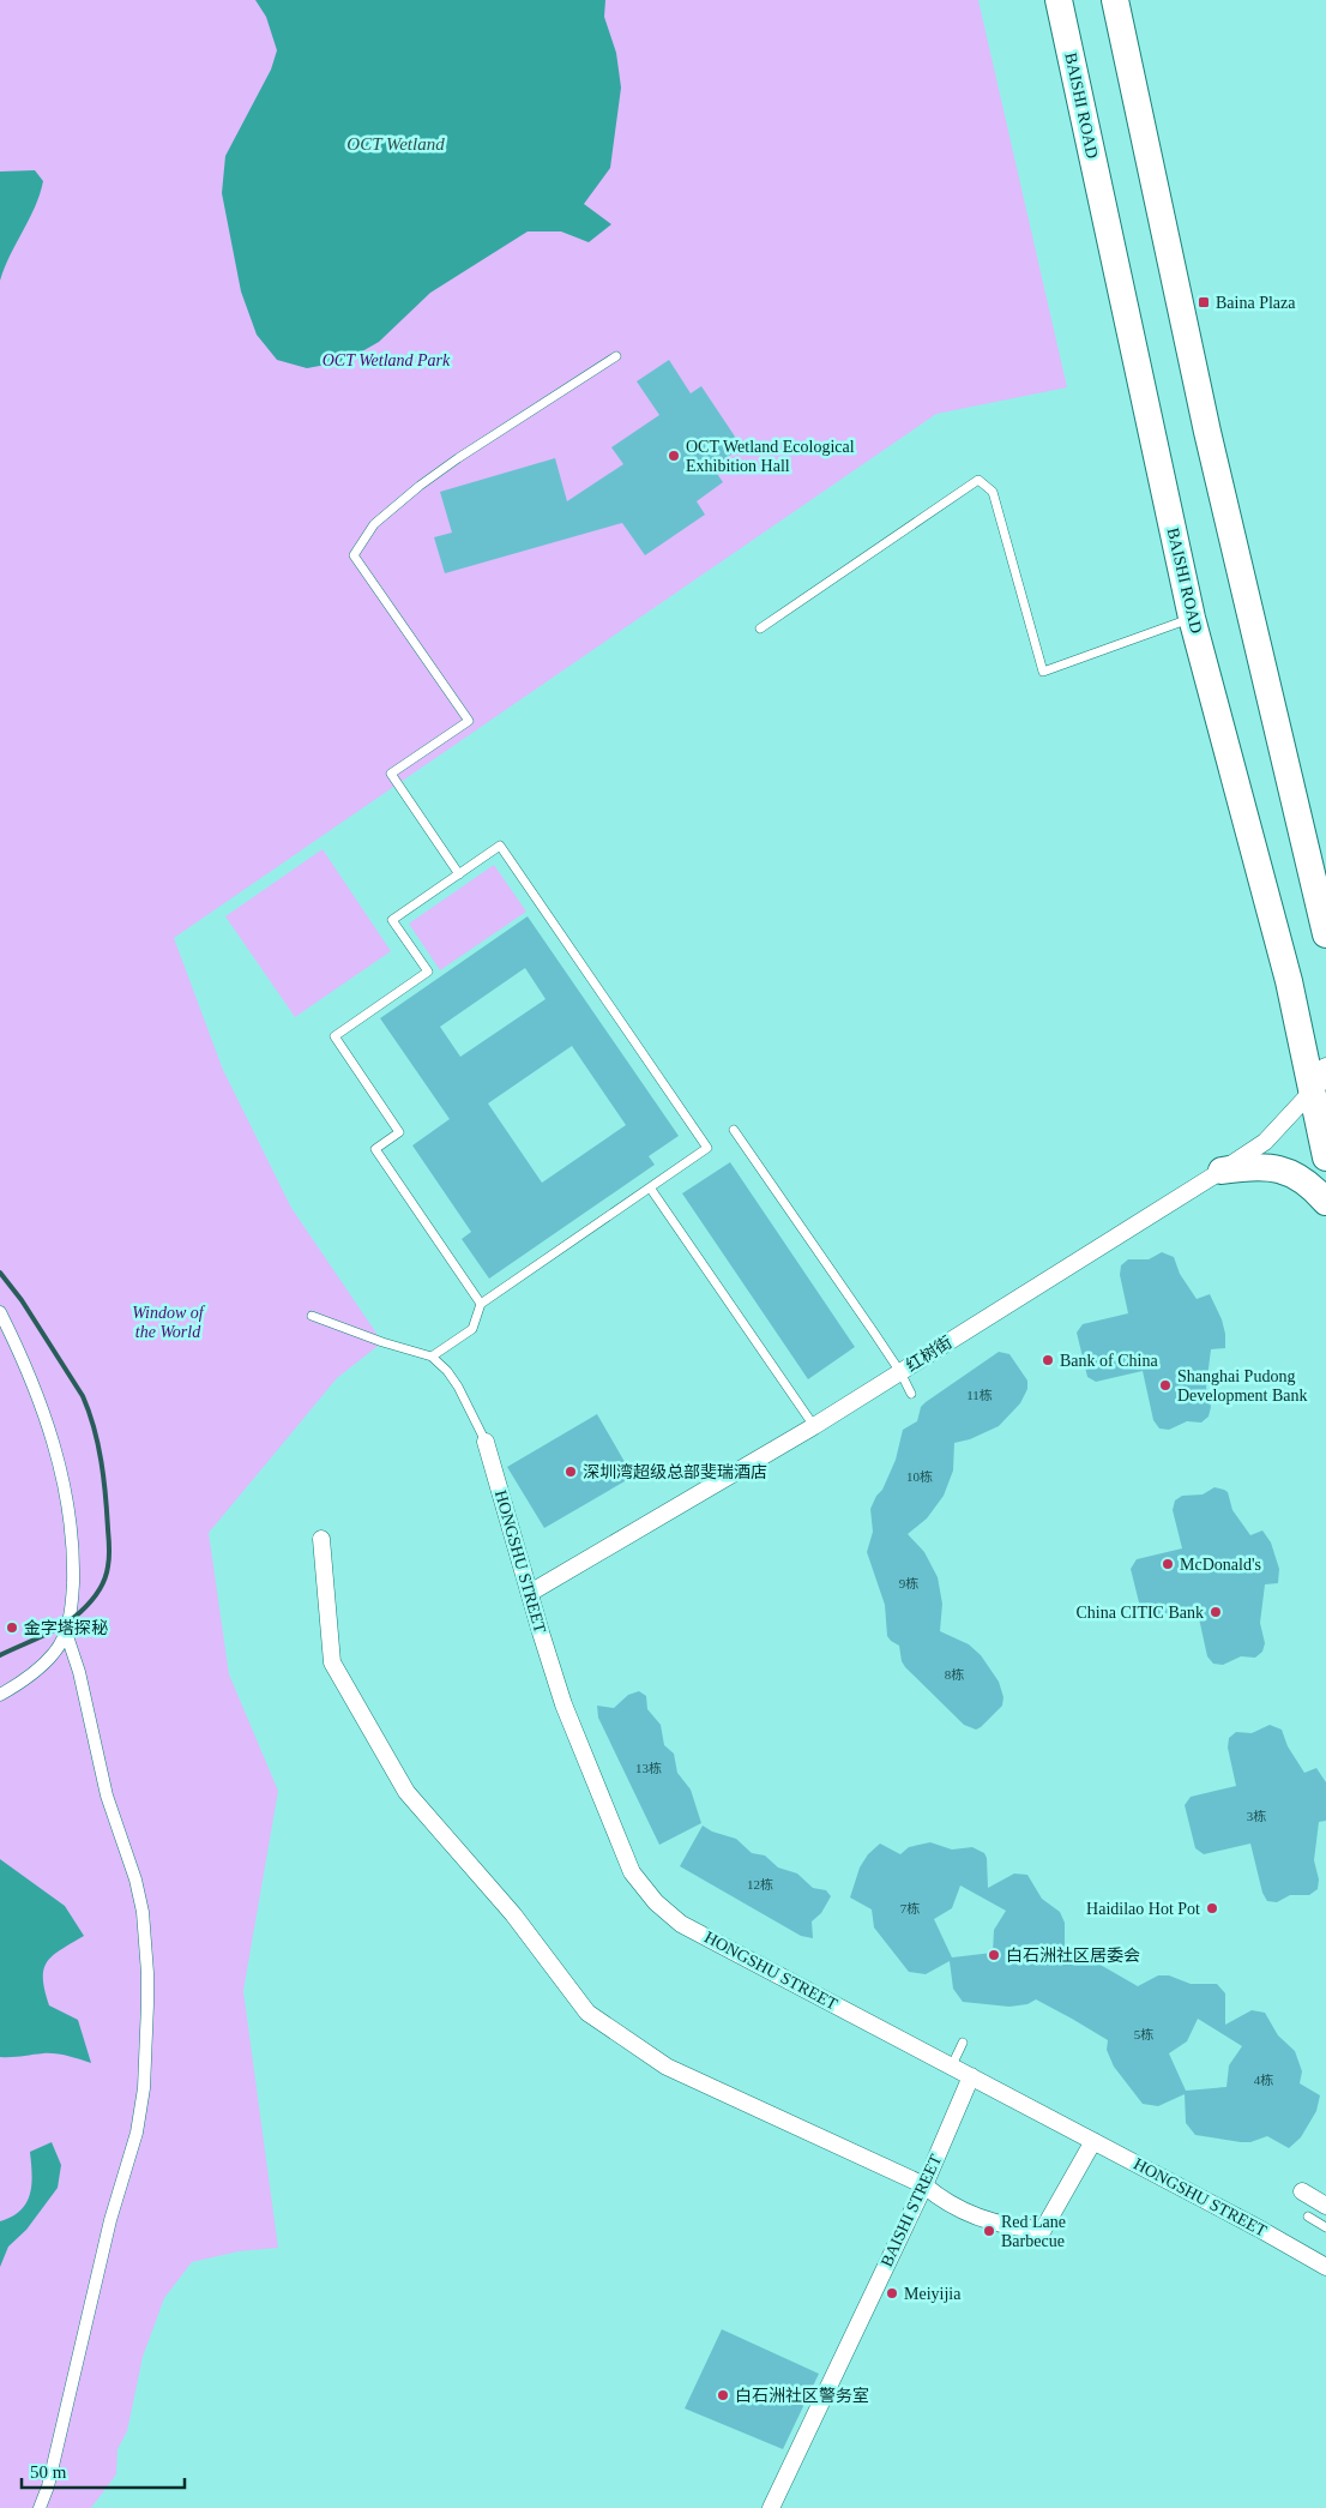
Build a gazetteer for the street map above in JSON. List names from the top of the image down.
{
  "streets": {
    "main road": ["BAISHI ROAD"],
    "street": ["红树街", "HONGSHU STREET", "BAISHI STREET"]
  },
  "crossings": [
    ["BAISHI ROAD", "红树街"],
    ["红树街", "HONGSHU STREET"],
    ["HONGSHU STREET", "BAISHI STREET"]
  ],
  "water": ["OCT Wetland"],
  "parks": ["OCT Wetland Park", "Window of the World"],
  "places": {
    "transit": ["Baina Plaza"],
    "other": [
      "OCT Wetland Ecological Exhibition Hall",
      "Bank of China",
      "Shanghai Pudong Development Bank",
      "深圳湾超级总部斐瑞酒店",
      "McDonald's",
      "China CITIC Bank",
      "金字塔探秘",
      "Haidilao Hot Pot",
      "白石洲社区居委会",
      "Red Lane Barbecue",
      "Meiyijia",
      "白石洲社区警务室"
    ]
  },
  "house_numbers": [
    "11栋",
    "10栋",
    "9栋",
    "8栋",
    "13栋",
    "3栋",
    "12栋",
    "7栋",
    "5栋",
    "4栋"
  ],
  "scale_bar": "50 m"
}
